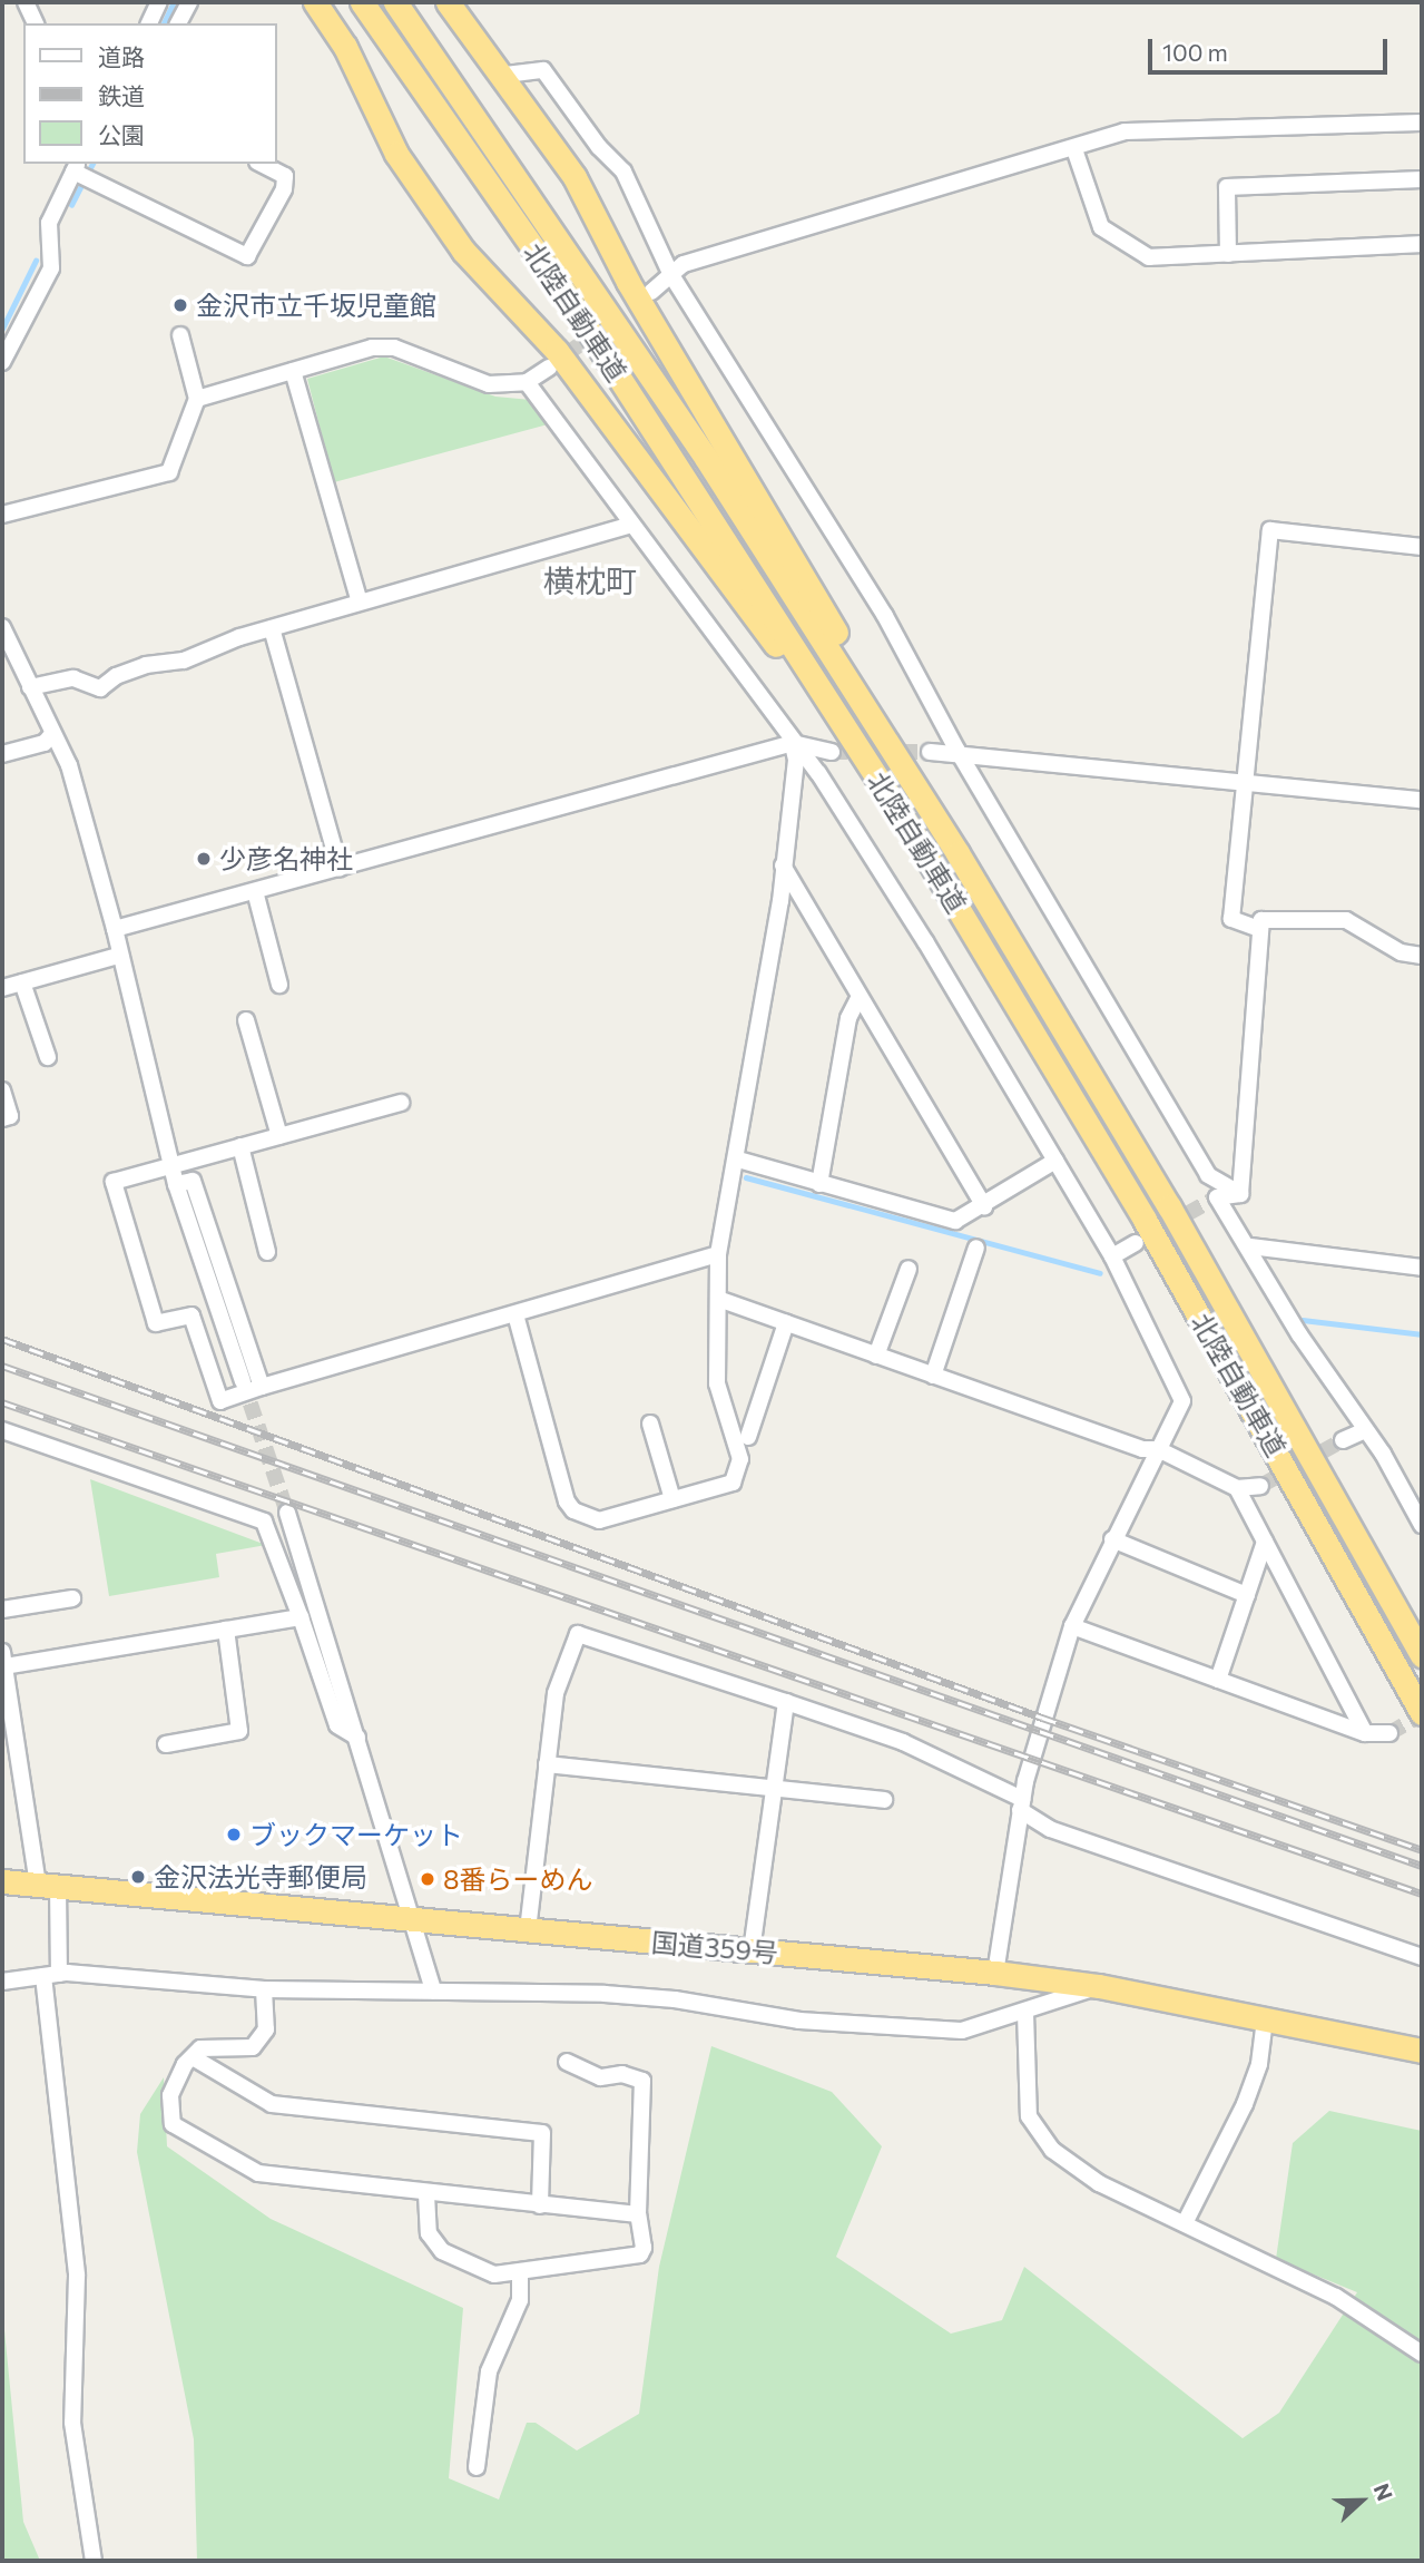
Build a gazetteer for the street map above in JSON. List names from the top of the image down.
{
  "streets": {
    "highway": ["北陸自動車道", "国道359号"]
  },
  "districts": ["横枕町"],
  "places": [
    "金沢市立千坂児童館",
    "少彦名神社",
    "ブックマーケット",
    "金沢法光寺郵便局",
    "8番らーめん"
  ],
  "legend": ["道路", "鉄道", "公園"],
  "scale_bar": "100 m",
  "north": "right"
}
